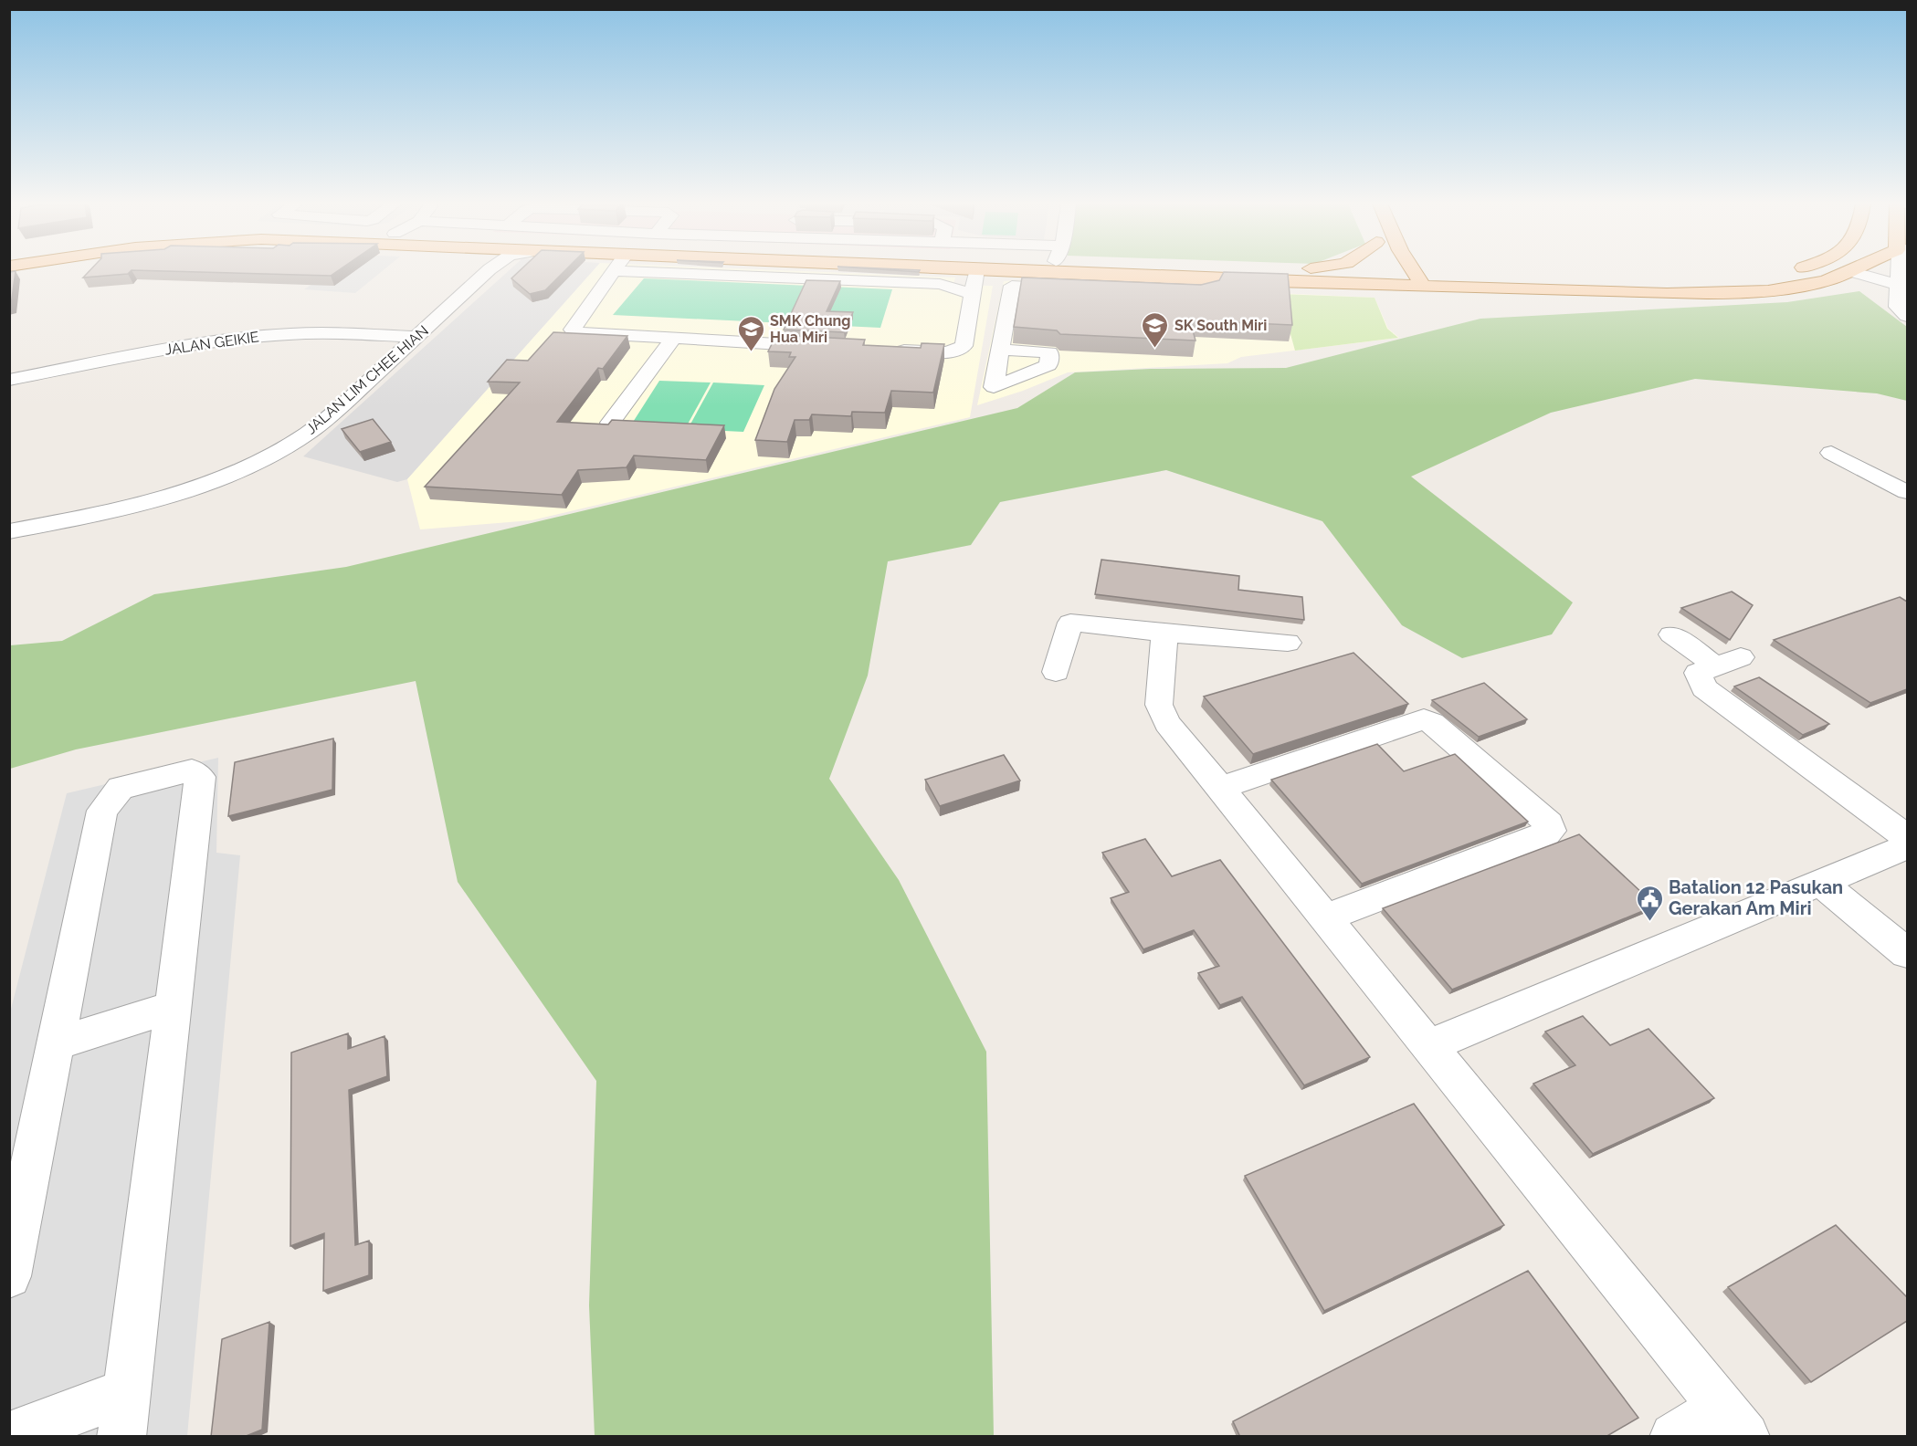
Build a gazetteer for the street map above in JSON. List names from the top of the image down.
{
  "streets": {
    "street": ["JALAN GEIKIE", "JALAN LIM CHEE HIAN"]
  },
  "crossings": [
    ["JALAN GEIKIE", "JALAN LIM CHEE HIAN"]
  ],
  "places": {
    "school or university": ["SK South Miri", "SMK Chung Hua Miri"],
    "public building": ["Batalion 12 Pasukan Gerakan Am Miri"]
  }
}
